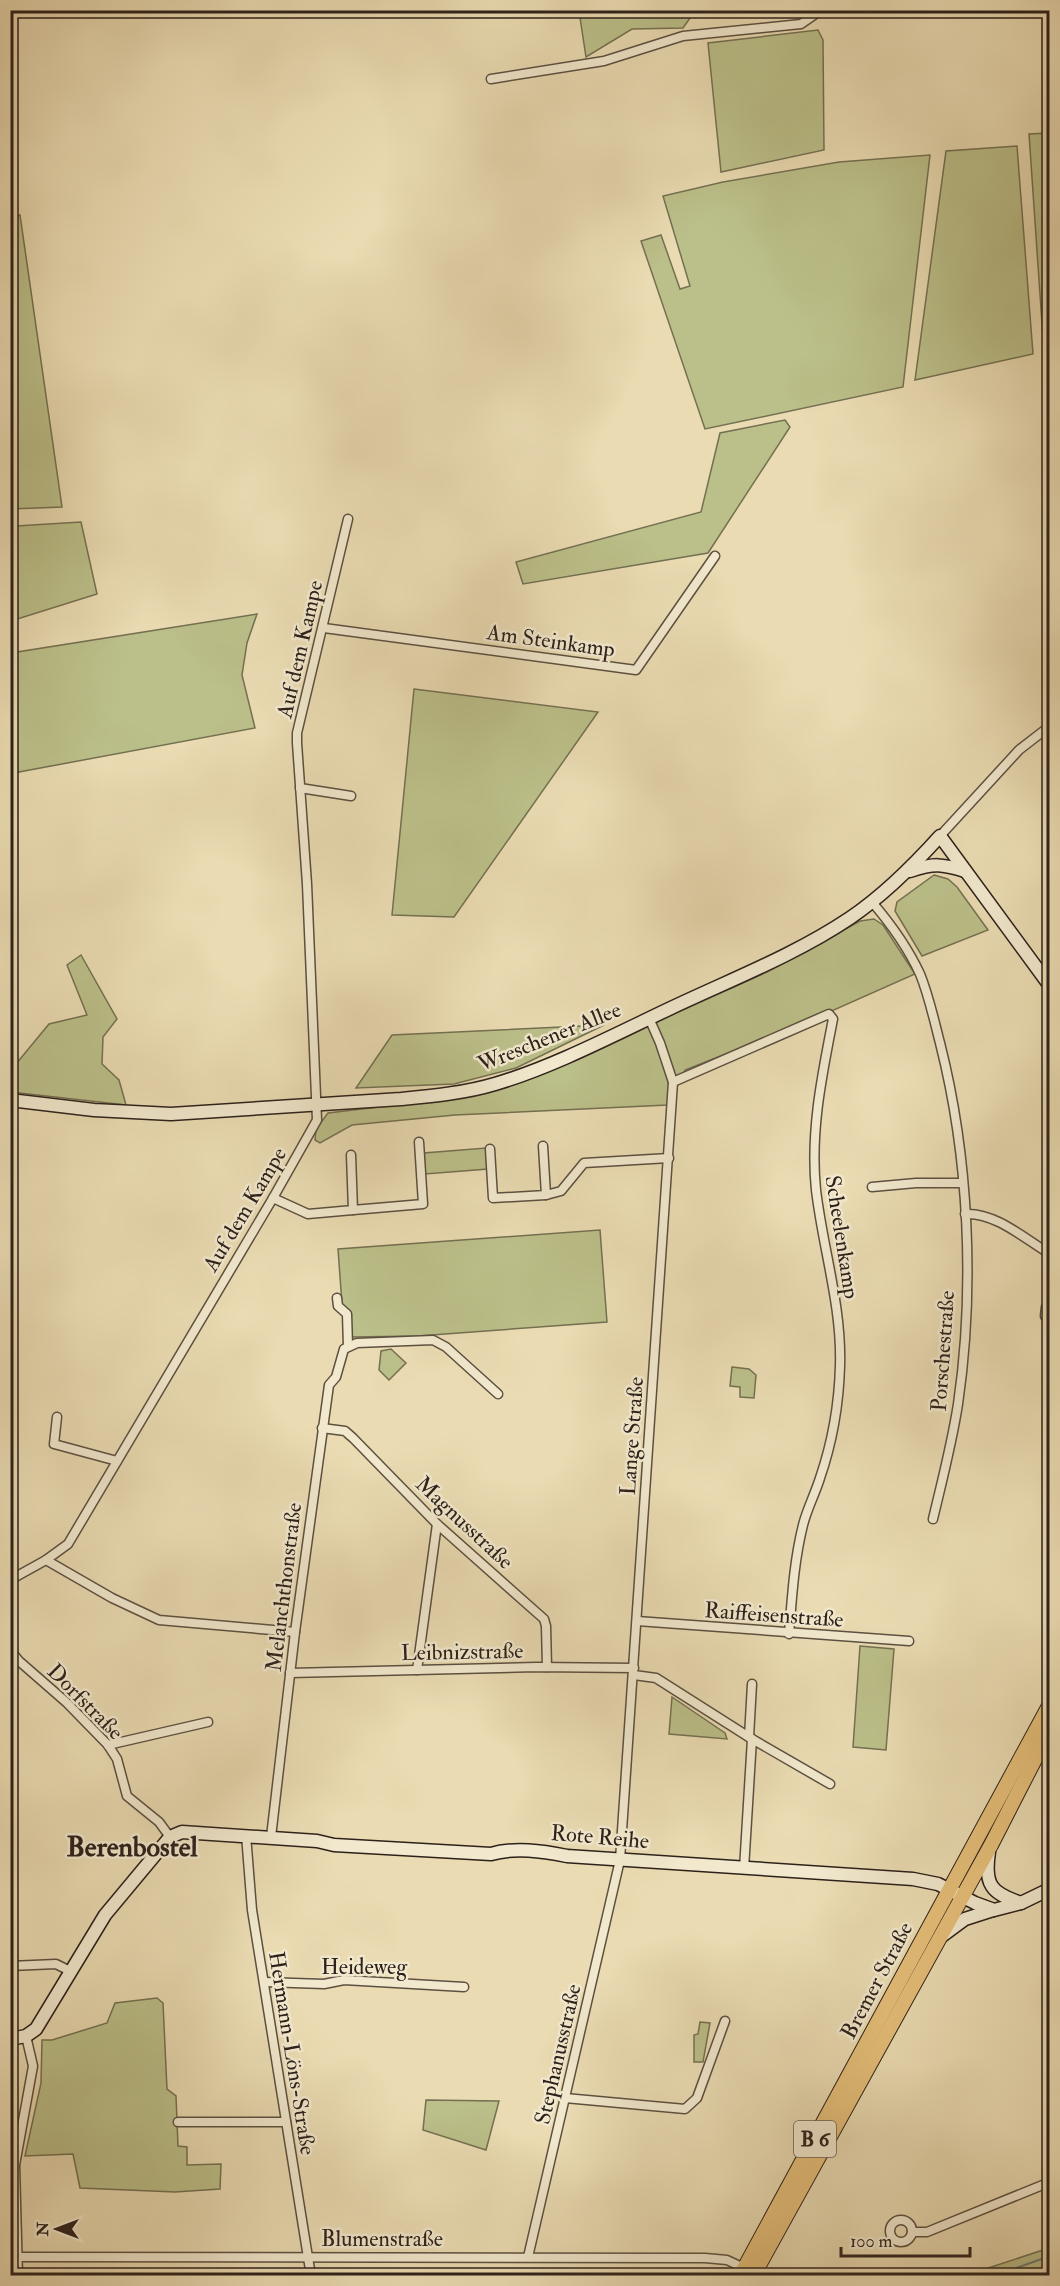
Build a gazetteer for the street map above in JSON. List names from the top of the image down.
{
  "streets": {
    "main road": ["Bremer Straße", "B 6"],
    "street": [
      "Am Steinkamp",
      "Auf dem Kampe",
      "Wreschener Allee",
      "Scheelenkamp",
      "Porschestraße",
      "Lange Straße",
      "Magnusstraße",
      "Melanchthonstraße",
      "Raiffeisenstraße",
      "Leibnizstraße",
      "Dorfstraße",
      "Rote Reihe",
      "Heideweg",
      "Hermann-Löns-Straße",
      "Stephanusstraße",
      "Blumenstraße"
    ]
  },
  "crossings": [
    ["Am Steinkamp", "Auf dem Kampe"],
    ["Auf dem Kampe", "Wreschener Allee"],
    ["Wreschener Allee", "Porschestraße"],
    ["Wreschener Allee", "Lange Straße"],
    ["Scheelenkamp", "Lange Straße"],
    ["Scheelenkamp", "Raiffeisenstraße"],
    ["Lange Straße", "Raiffeisenstraße"],
    ["Lange Straße", "Leibnizstraße"],
    ["Lange Straße", "Rote Reihe"],
    ["Lange Straße", "Stephanusstraße"],
    ["Magnusstraße", "Melanchthonstraße"],
    ["Magnusstraße", "Leibnizstraße"],
    ["Melanchthonstraße", "Leibnizstraße"],
    ["Melanchthonstraße", "Rote Reihe"],
    ["Dorfstraße", "Rote Reihe"],
    ["Rote Reihe", "Bremer Straße"],
    ["Rote Reihe", "Hermann-Löns-Straße"],
    ["Rote Reihe", "Stephanusstraße"],
    ["Heideweg", "Hermann-Löns-Straße"],
    ["Bremer Straße", "Blumenstraße"],
    ["Hermann-Löns-Straße", "Blumenstraße"],
    ["Stephanusstraße", "Blumenstraße"]
  ],
  "districts": ["Berenbostel"],
  "scale_bar": "100 m",
  "north": "left"
}
